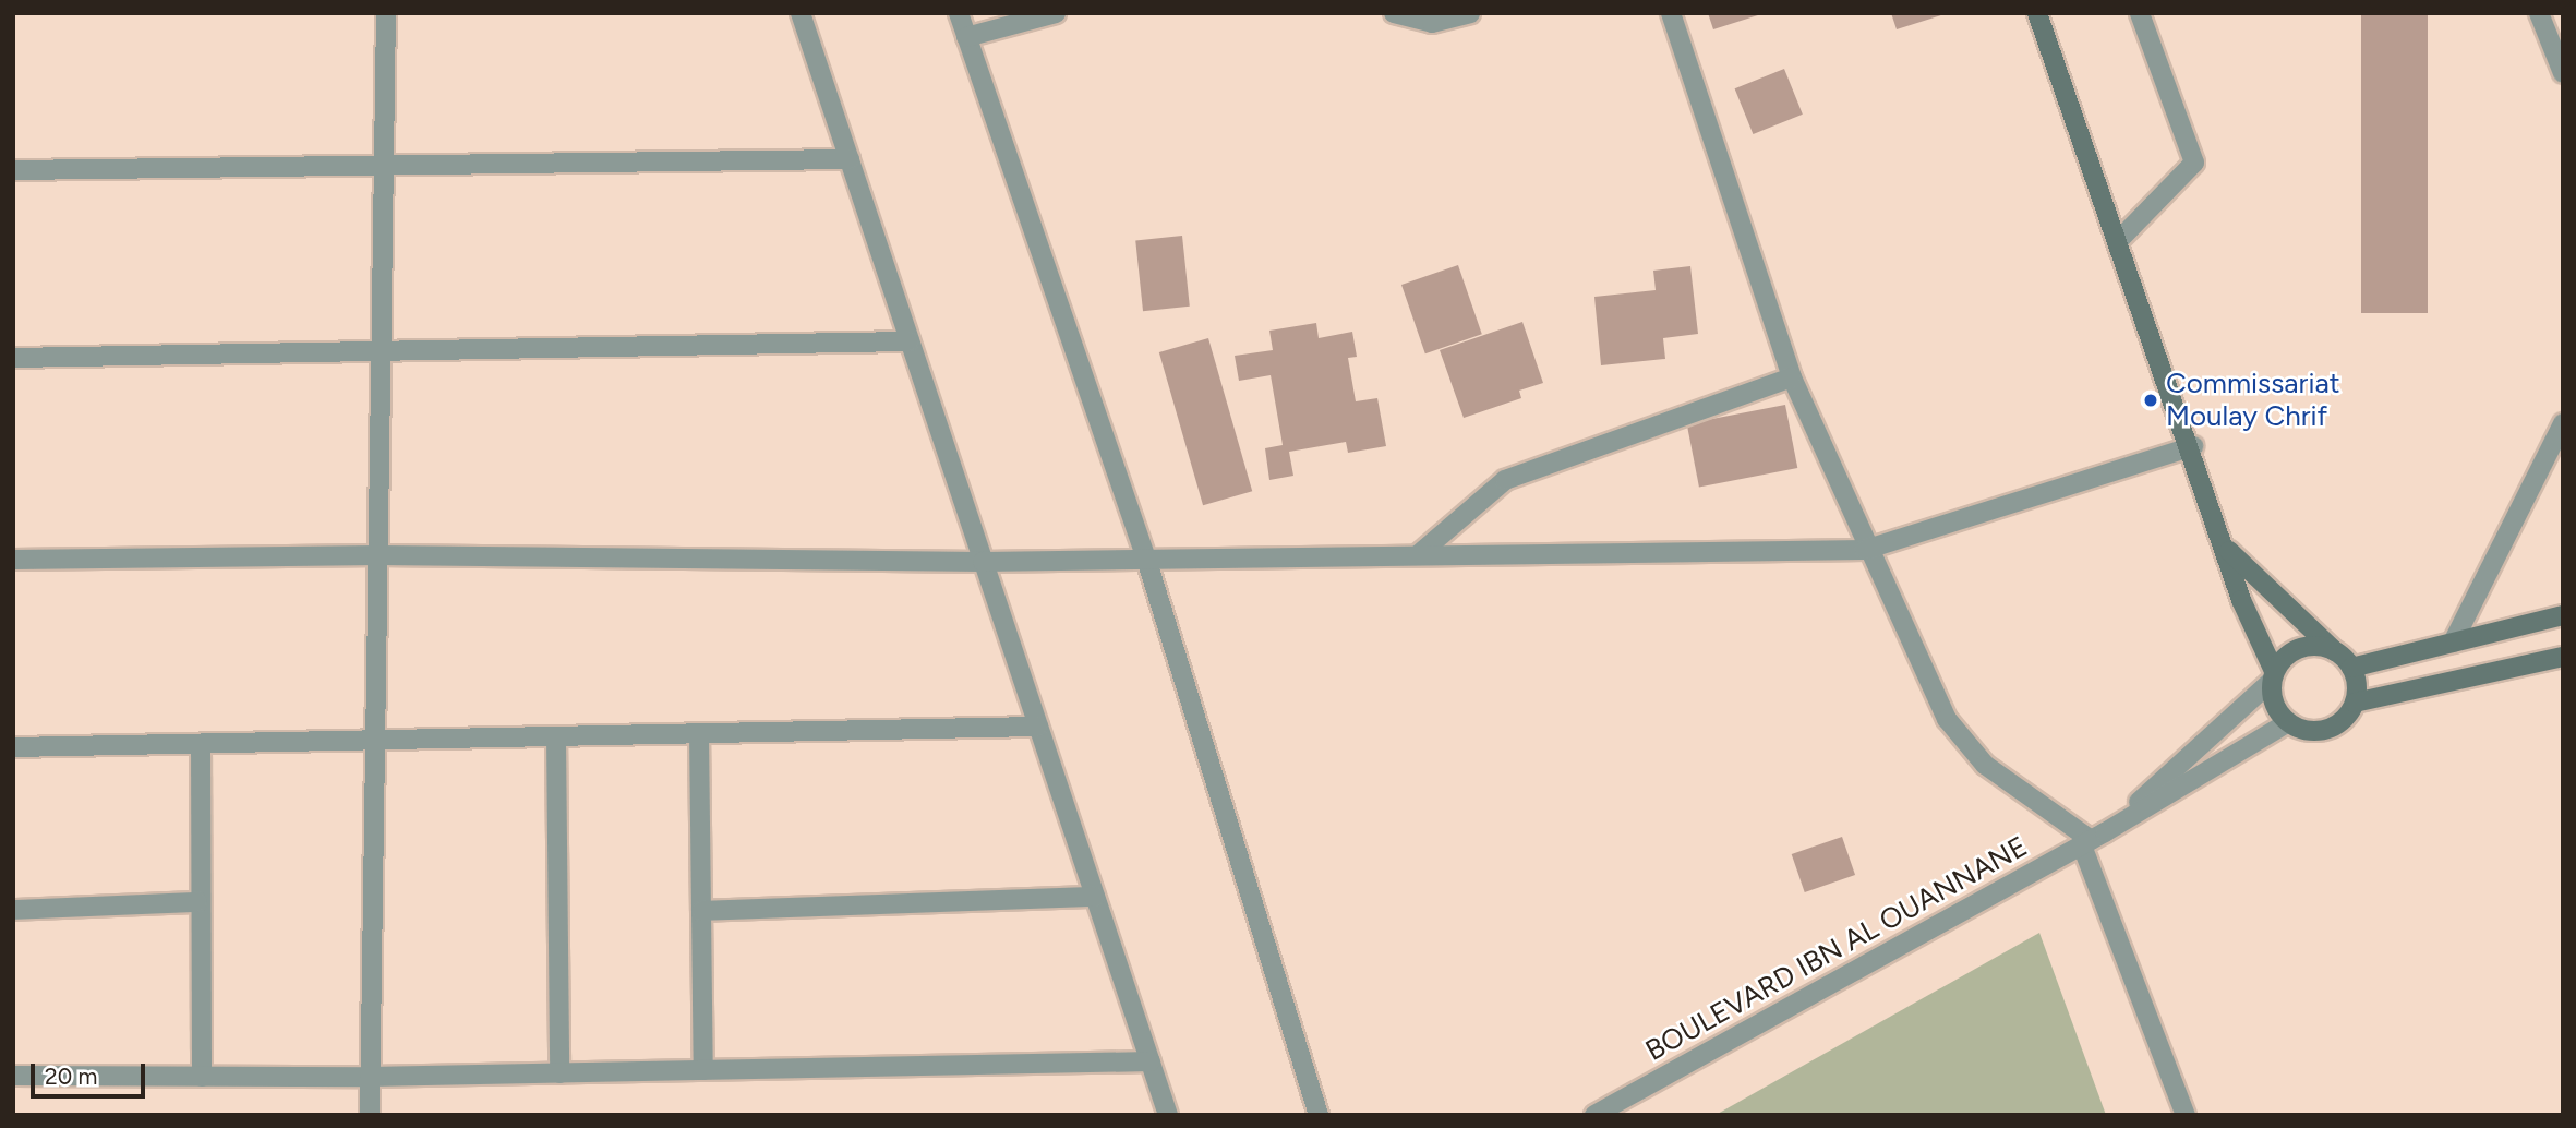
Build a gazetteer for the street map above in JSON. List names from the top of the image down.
{
  "streets": {
    "street": ["BOULEVARD IBN AL OUANNANE"]
  },
  "places": ["Commissariat Moulay Chrif"],
  "scale_bar": "20 m"
}
